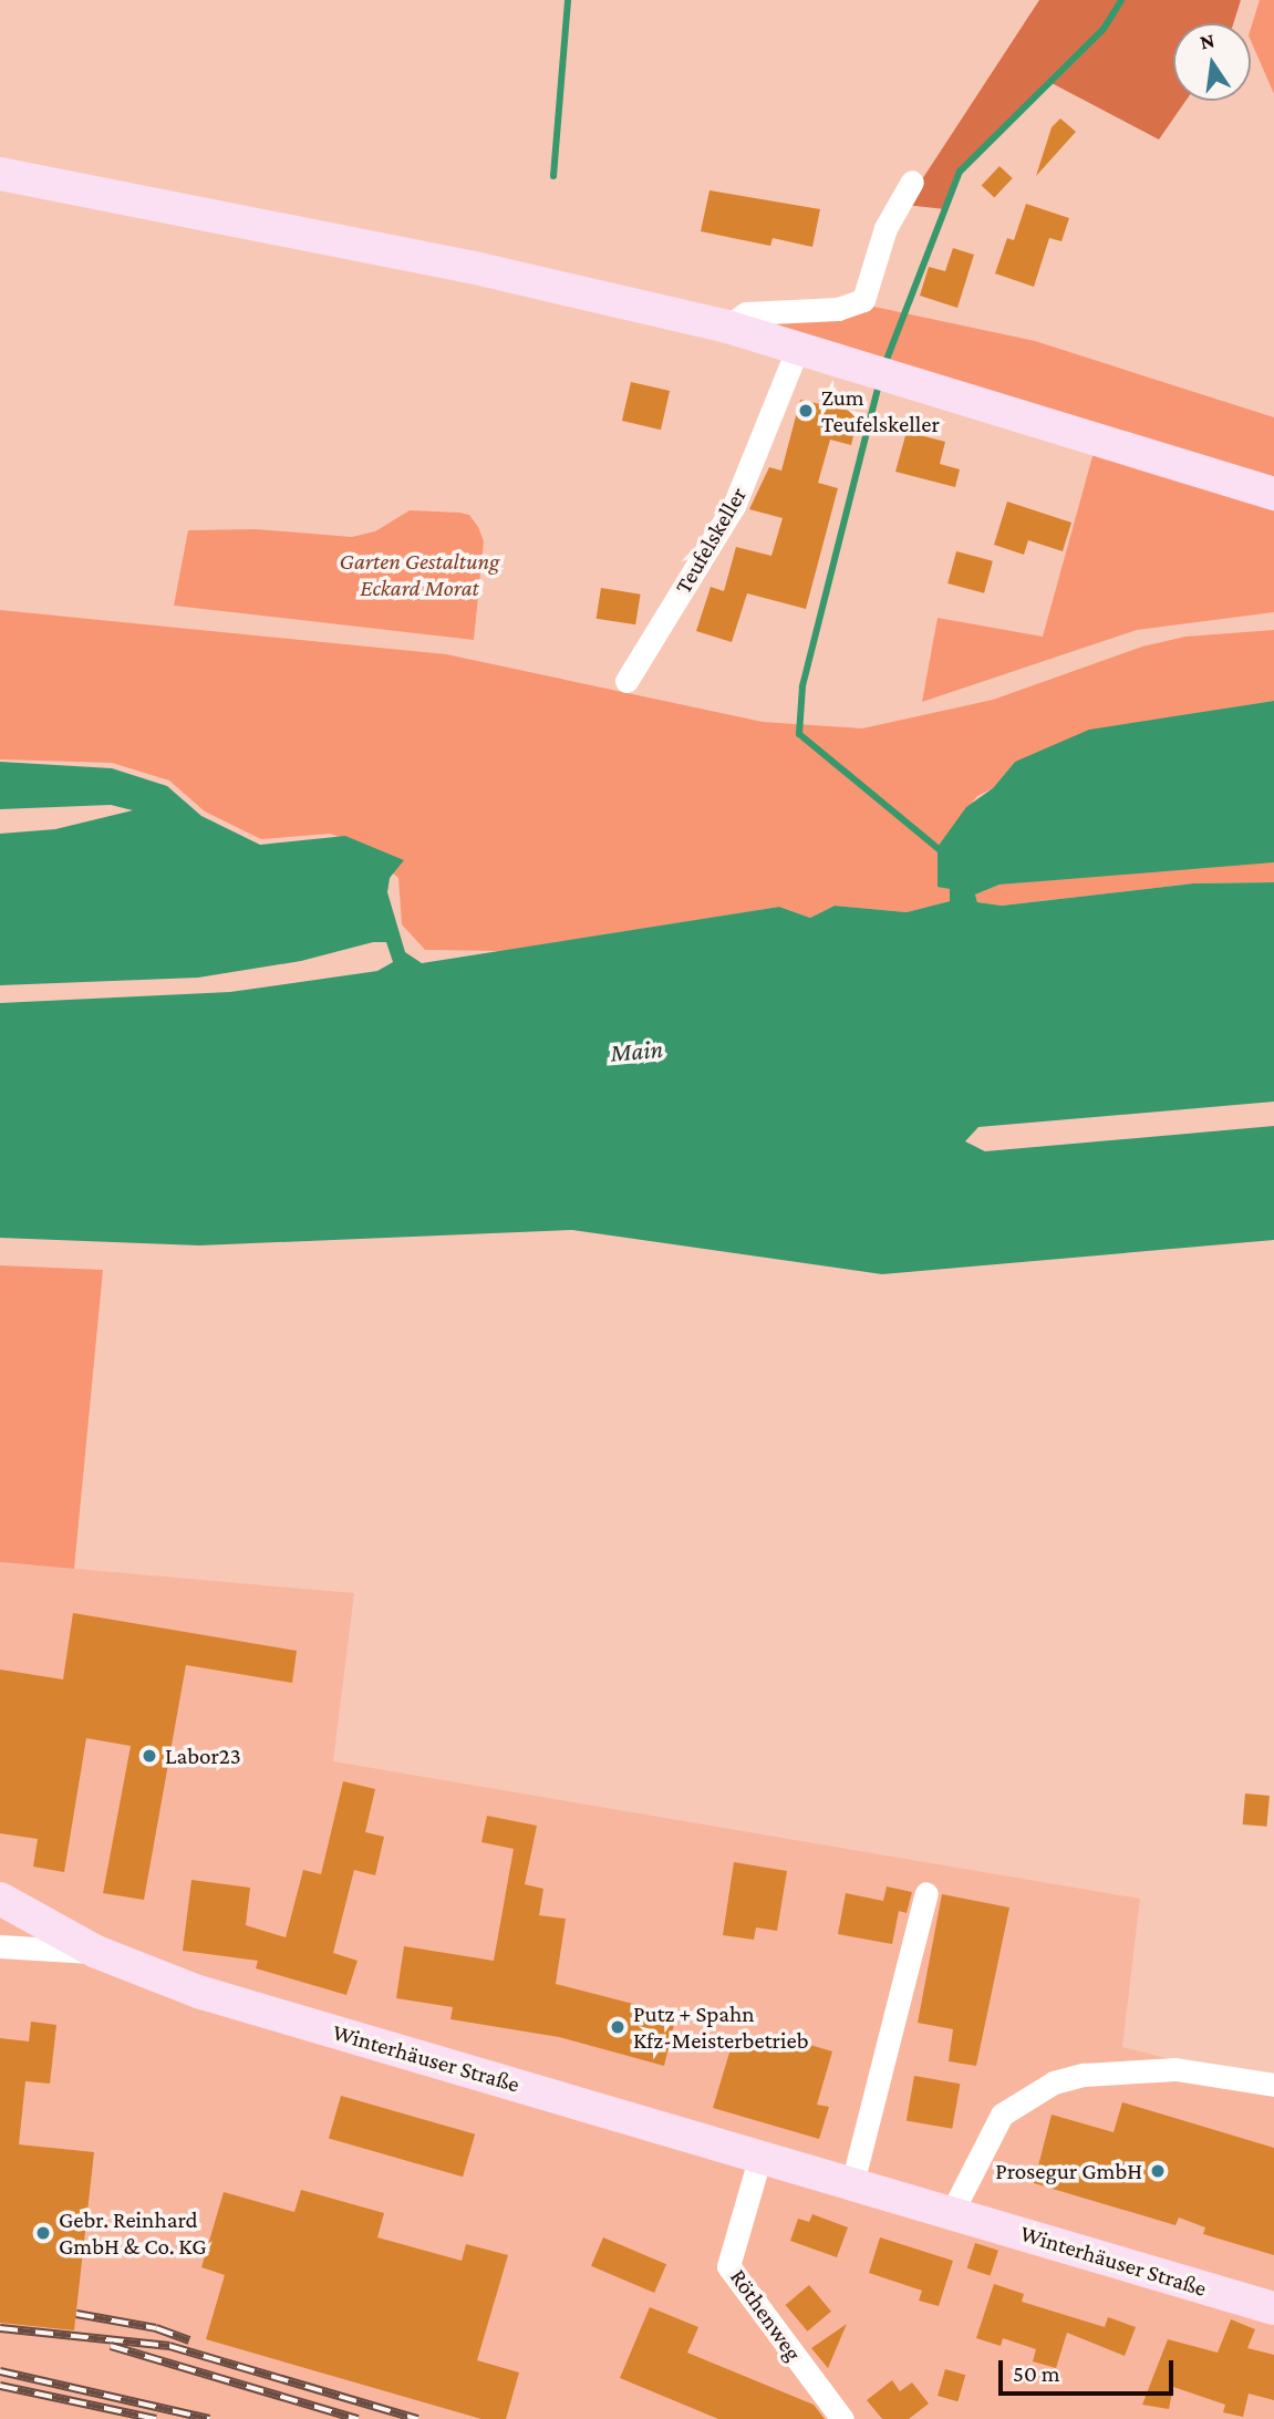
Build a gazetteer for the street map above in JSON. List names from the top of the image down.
{
  "streets": {
    "main road": ["Winterhäuser Straße"],
    "street": ["Teufelskeller", "Röthenweg"]
  },
  "crossings": [
    ["Winterhäuser Straße", "Röthenweg"]
  ],
  "water": ["Main"],
  "parks": ["Garten Gestaltung Eckard Morat"],
  "places": [
    "Zum Teufelskeller",
    "Labor23",
    "Putz + Spahn Kfz-Meisterbetrieb",
    "Prosegur GmbH",
    "Gebr. Reinhard GmbH & Co. KG"
  ],
  "scale_bar": "50 m",
  "north": "top"
}
